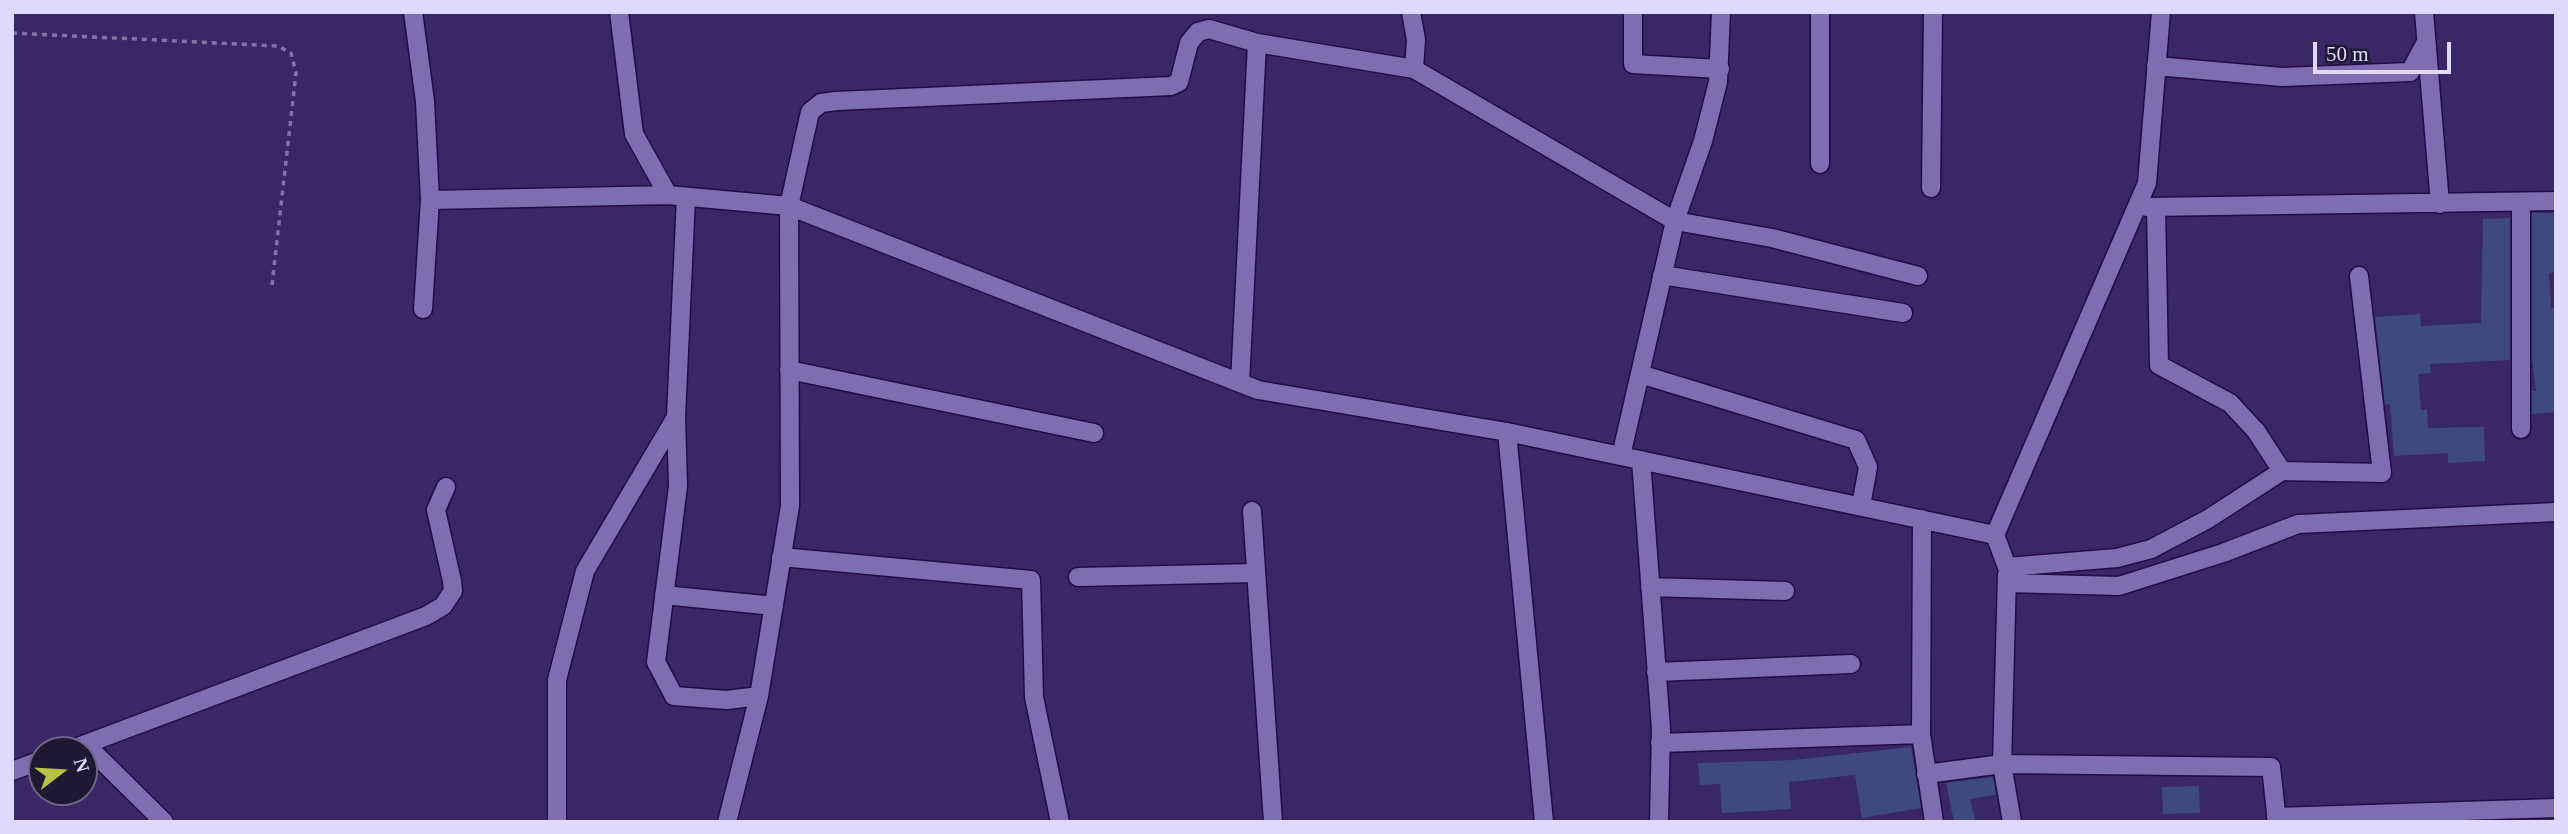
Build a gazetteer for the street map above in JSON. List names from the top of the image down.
{
  "scale_bar": "50 m",
  "north": "right"
}
